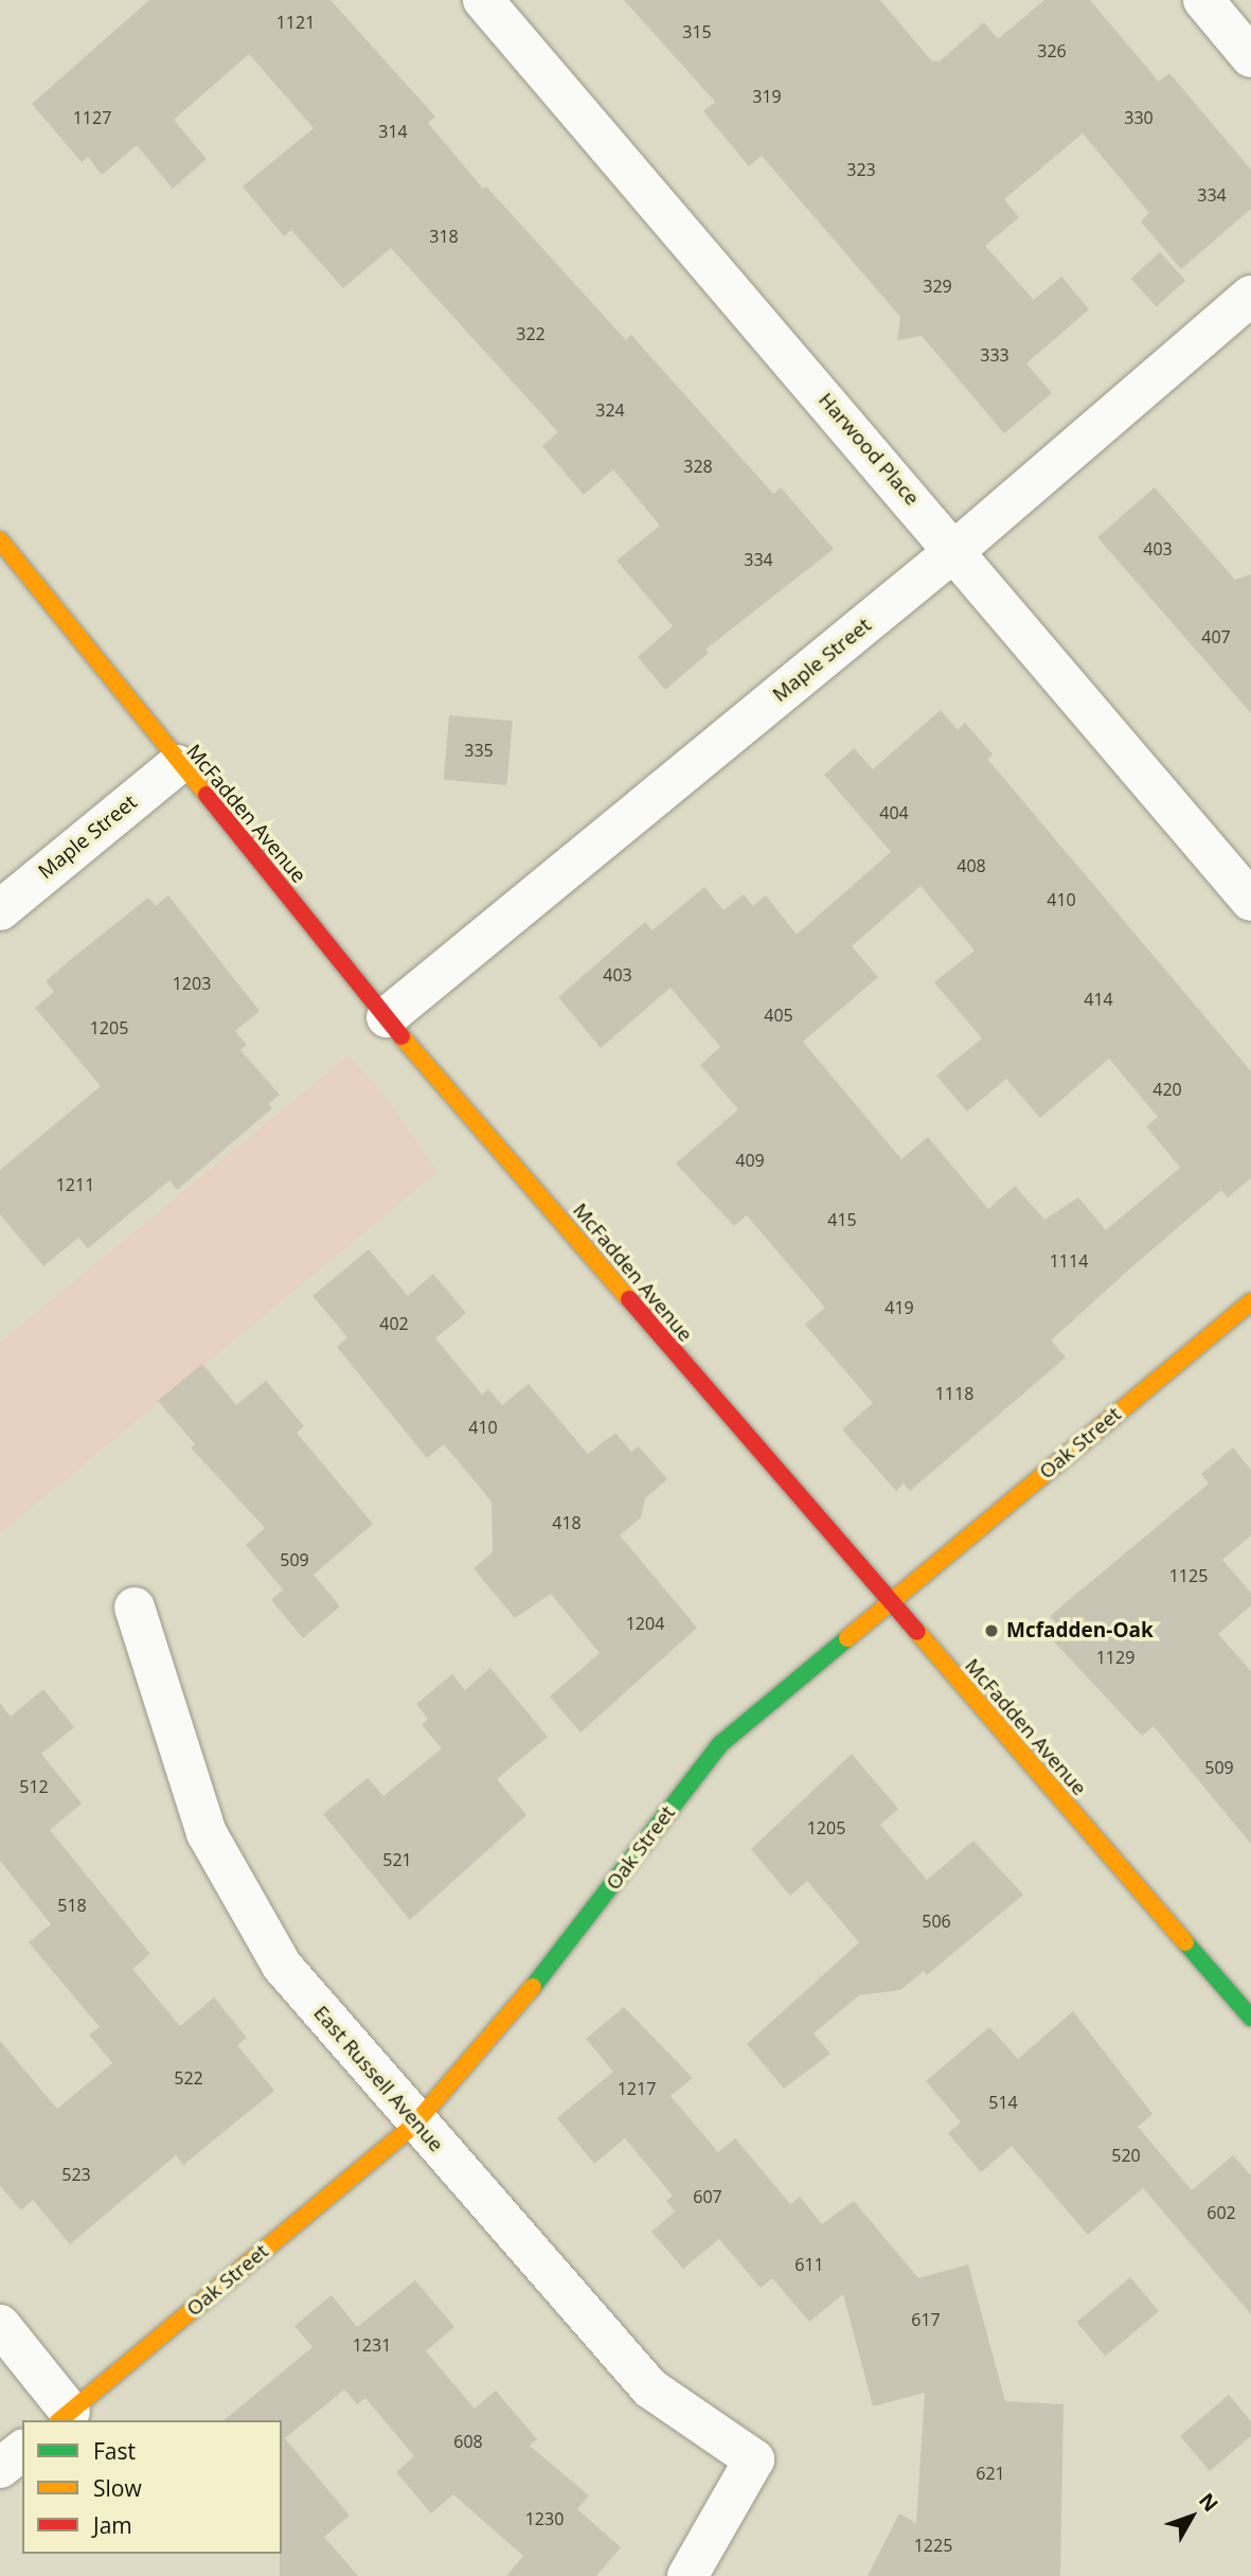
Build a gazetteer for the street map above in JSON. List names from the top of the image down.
{
  "streets": {
    "street": [
      "Harwood Place",
      "Maple Street",
      "McFadden Avenue",
      "Oak Street",
      "East Russell Avenue"
    ]
  },
  "crossings": [
    ["Harwood Place", "Maple Street"],
    ["Maple Street", "McFadden Avenue"],
    ["McFadden Avenue", "Oak Street"],
    ["Oak Street", "East Russell Avenue"]
  ],
  "places": ["Mcfadden-Oak"],
  "house_numbers": [
    "1121",
    "315",
    "326",
    "319",
    "1127",
    "330",
    "314",
    "323",
    "334",
    "318",
    "329",
    "322",
    "333",
    "324",
    "328",
    "403",
    "334",
    "407",
    "335",
    "404",
    "408",
    "410",
    "403",
    "1203",
    "414",
    "405",
    "1205",
    "420",
    "409",
    "1211",
    "415",
    "1114",
    "419",
    "402",
    "1118",
    "410",
    "418",
    "509",
    "1125",
    "1204",
    "1129",
    "509",
    "512",
    "1205",
    "521",
    "518",
    "506",
    "522",
    "1217",
    "514",
    "520",
    "523",
    "607",
    "602",
    "611",
    "617",
    "1231",
    "608",
    "621",
    "1230",
    "1225"
  ],
  "legend": ["Fast", "Slow", "Jam"],
  "north": "top right"
}
